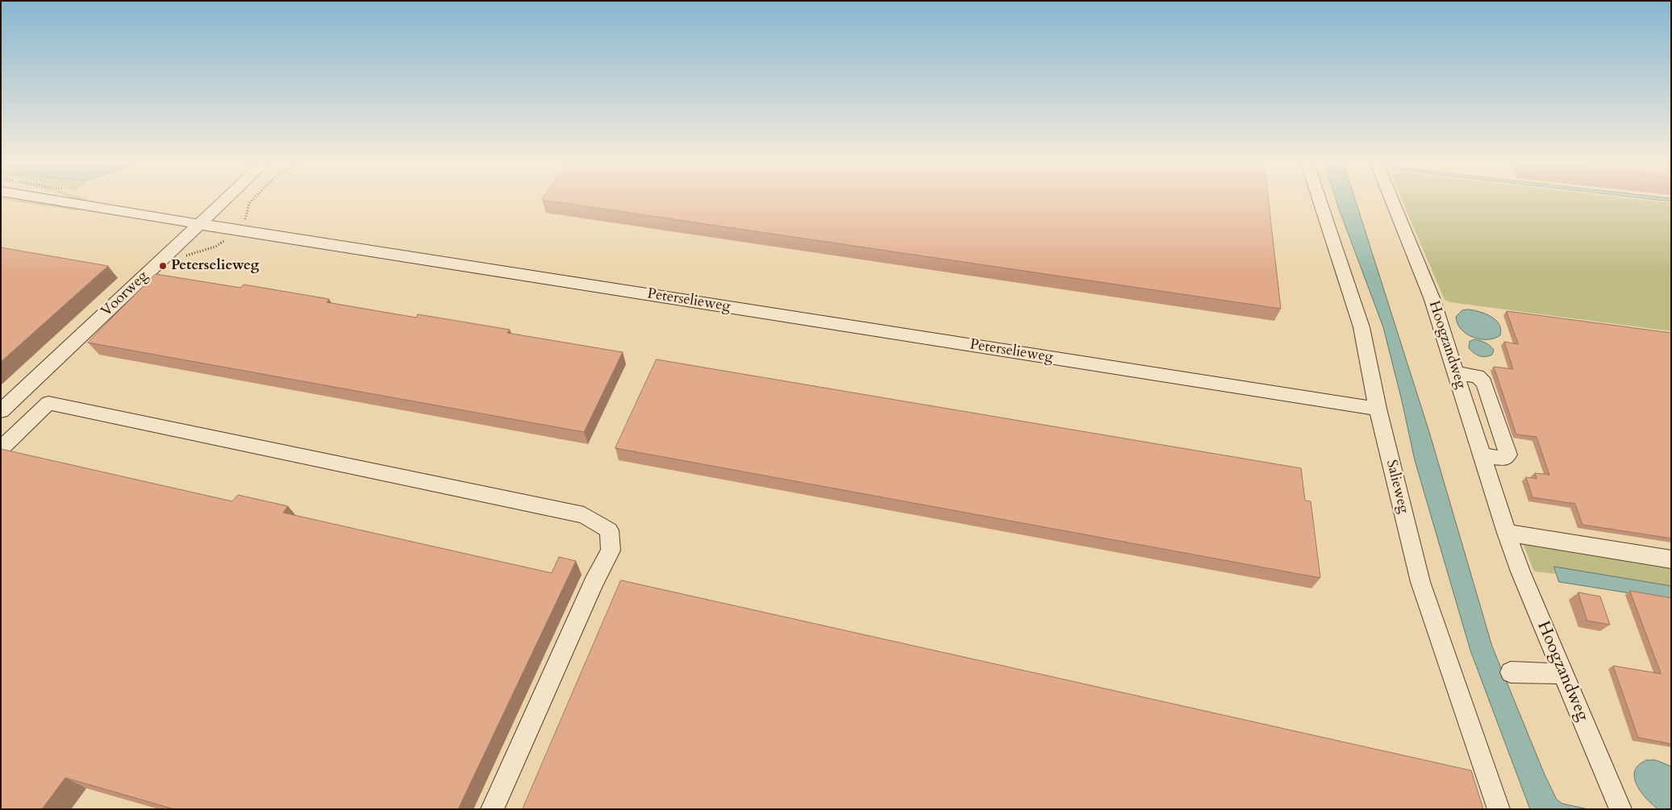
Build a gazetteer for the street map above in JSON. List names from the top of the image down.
{
  "streets": {
    "street": [
      "Voorweg",
      "Peterselieweg",
      "Hoogzandweg",
      "Salieweg"
    ]
  },
  "crossings": [
    ["Voorweg", "Peterselieweg"],
    ["Peterselieweg", "Salieweg"]
  ],
  "places": ["Peterselieweg"]
}
